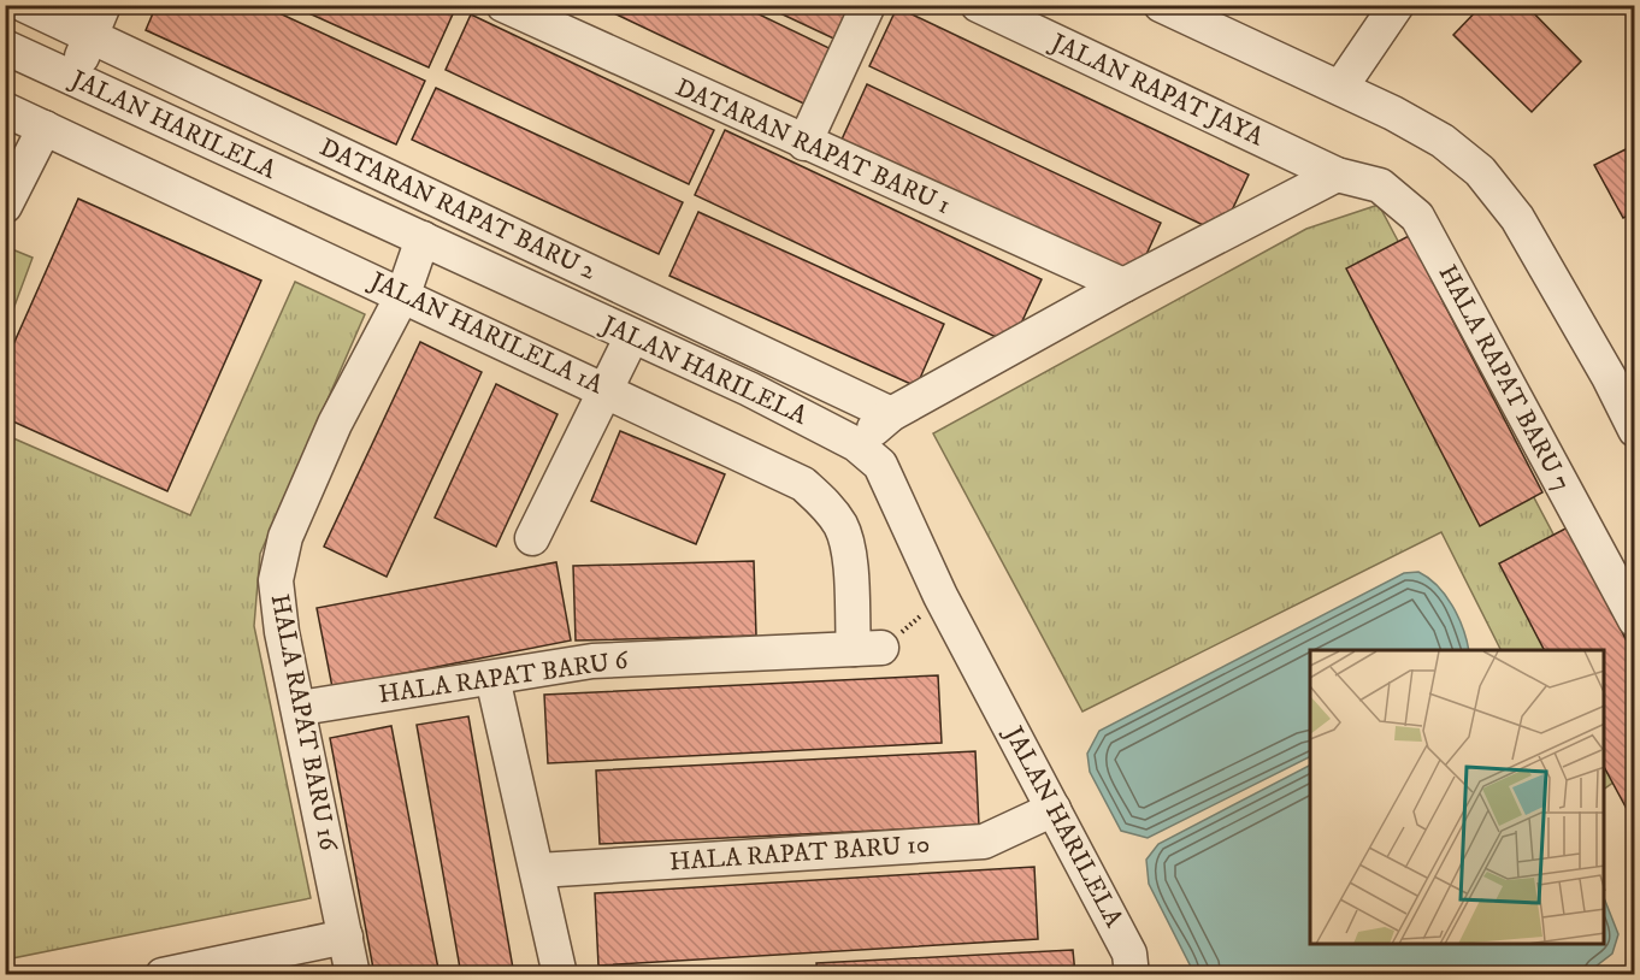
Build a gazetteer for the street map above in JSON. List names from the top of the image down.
{
  "streets": {
    "street": [
      "JALAN RAPAT JAYA",
      "JALAN HARILELA",
      "DATARAN RAPAT BARU 1",
      "DATARAN RAPAT BARU 2",
      "JALAN HARILELA 1A",
      "HALA RAPAT BARU 7",
      "HALA RAPAT BARU 6",
      "HALA RAPAT BARU 16",
      "HALA RAPAT BARU 10"
    ]
  },
  "crossings": [
    ["JALAN RAPAT JAYA", "HALA RAPAT BARU 7"],
    ["JALAN HARILELA", "HALA RAPAT BARU 16"],
    ["JALAN HARILELA", "HALA RAPAT BARU 10"],
    ["JALAN HARILELA 1A", "HALA RAPAT BARU 6"],
    ["JALAN HARILELA 1A", "HALA RAPAT BARU 16"],
    ["HALA RAPAT BARU 6", "HALA RAPAT BARU 16"]
  ]
}
